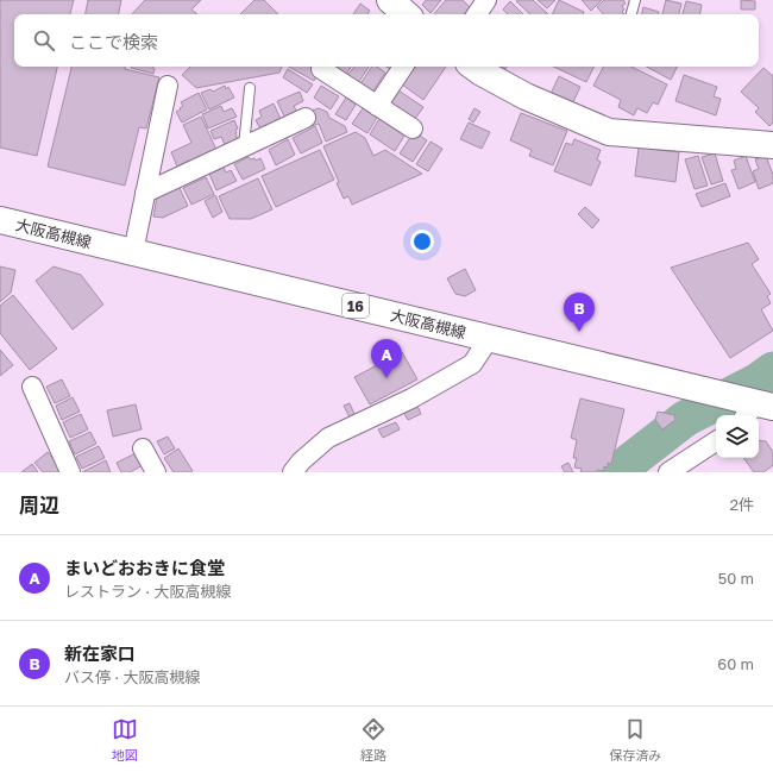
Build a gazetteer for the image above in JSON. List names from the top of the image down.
{
  "streets": {
    "main road": ["大阪高槻線", "16"]
  },
  "page": {
    "search": "ここで検索",
    "pins": ["B", "A"],
    "heading": ["周辺", "2件"],
    "list": [
      {
        "mark": "A",
        "name": "まいどおおきに食堂",
        "note": "レストラン · 大阪高槻線",
        "value": "50 m"
      },
      {
        "mark": "B",
        "name": "新在家口",
        "note": "バス停 · 大阪高槻線",
        "value": "60 m"
      }
    ],
    "nav": ["地図", "経路", "保存済み"]
  }
}
